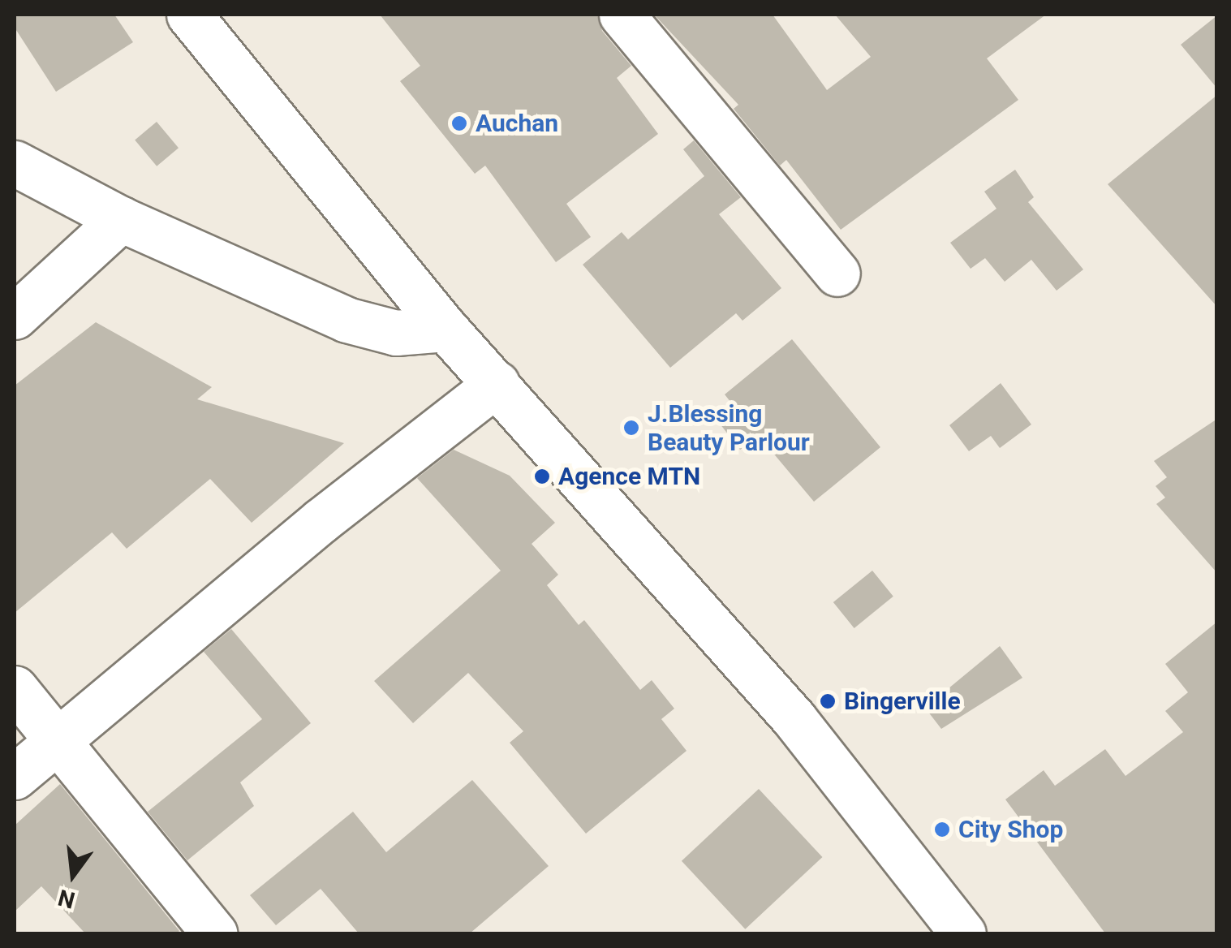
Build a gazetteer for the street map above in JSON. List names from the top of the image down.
{
  "places": [
    "Auchan",
    "J.Blessing Beauty Parlour",
    "Agence MTN",
    "Bingerville",
    "City Shop"
  ],
  "north": "bottom"
}
